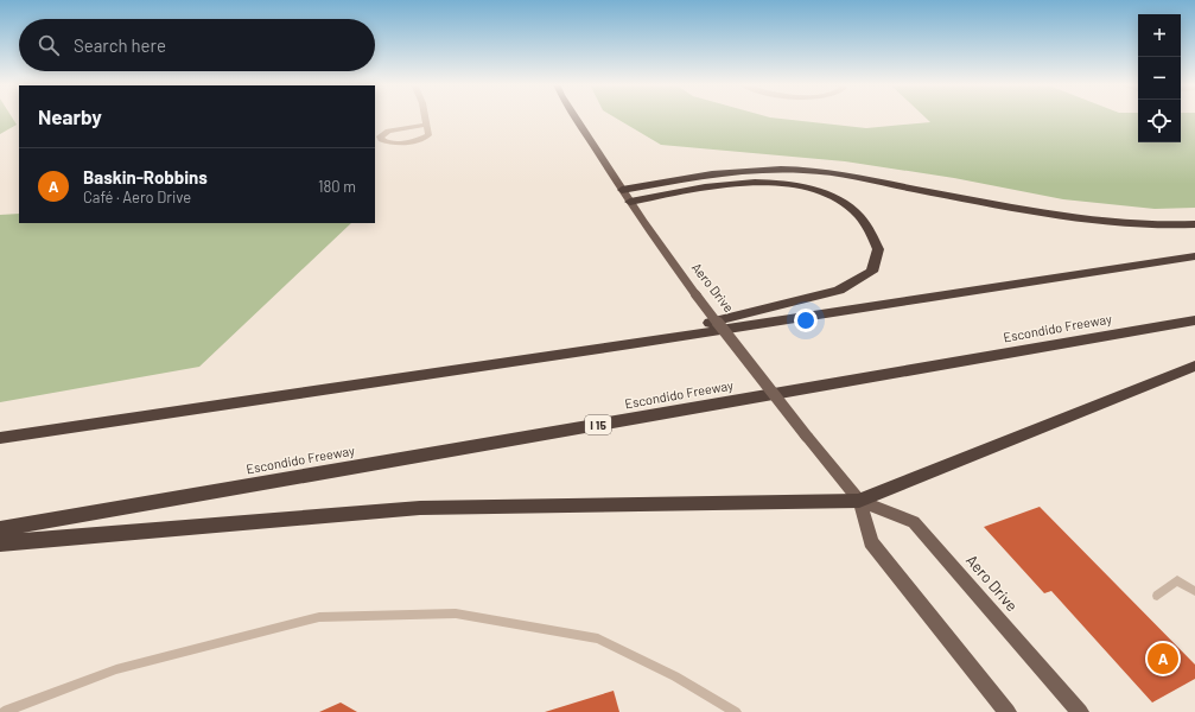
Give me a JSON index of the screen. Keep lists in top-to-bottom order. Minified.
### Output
{"streets":{"highway":["Escondido Freeway","I 15"],"main road":["Aero Drive"]},"page":{"map_buttons":["+","−"],"search":"Search here","heading":"Nearby","list":[{"mark":"A","name":"Baskin-Robbins","note":"Café · Aero Drive","value":"180 m"}],"pins":"A"}}
